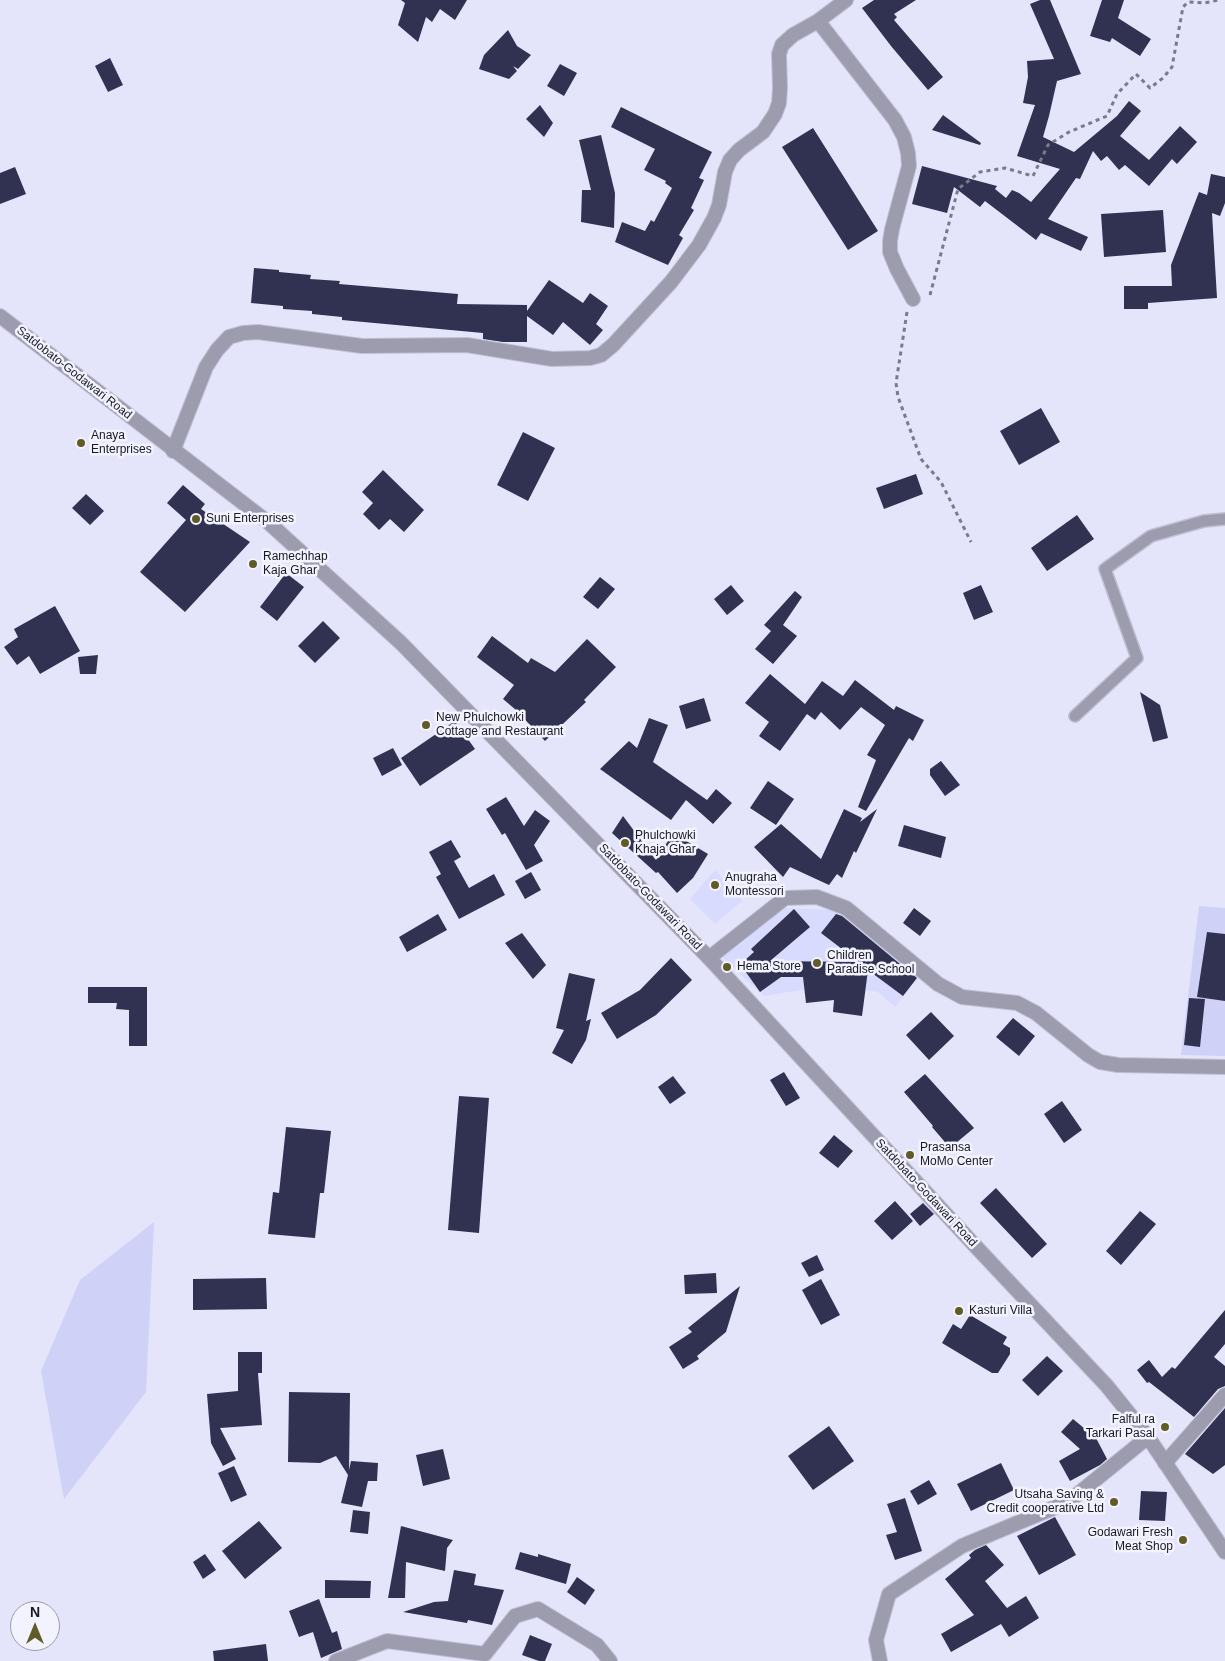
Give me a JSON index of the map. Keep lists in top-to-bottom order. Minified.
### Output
{"streets":{"street":["Satdobato-Godawari Road"]},"places":["Anaya Enterprises","Suni Enterprises","Ramechhap Kaja Ghar","New Phulchowki Cottage and Restaurant","Phulchowki Khaja Ghar","Anugraha Montessori","Children Paradise School","Hema Store","Prasansa MoMo Center","Kasturi Villa","Falful ra Tarkari Pasal","Utsaha Saving & Credit cooperative Ltd","Godawari Fresh Meat Shop"],"north":"top"}
